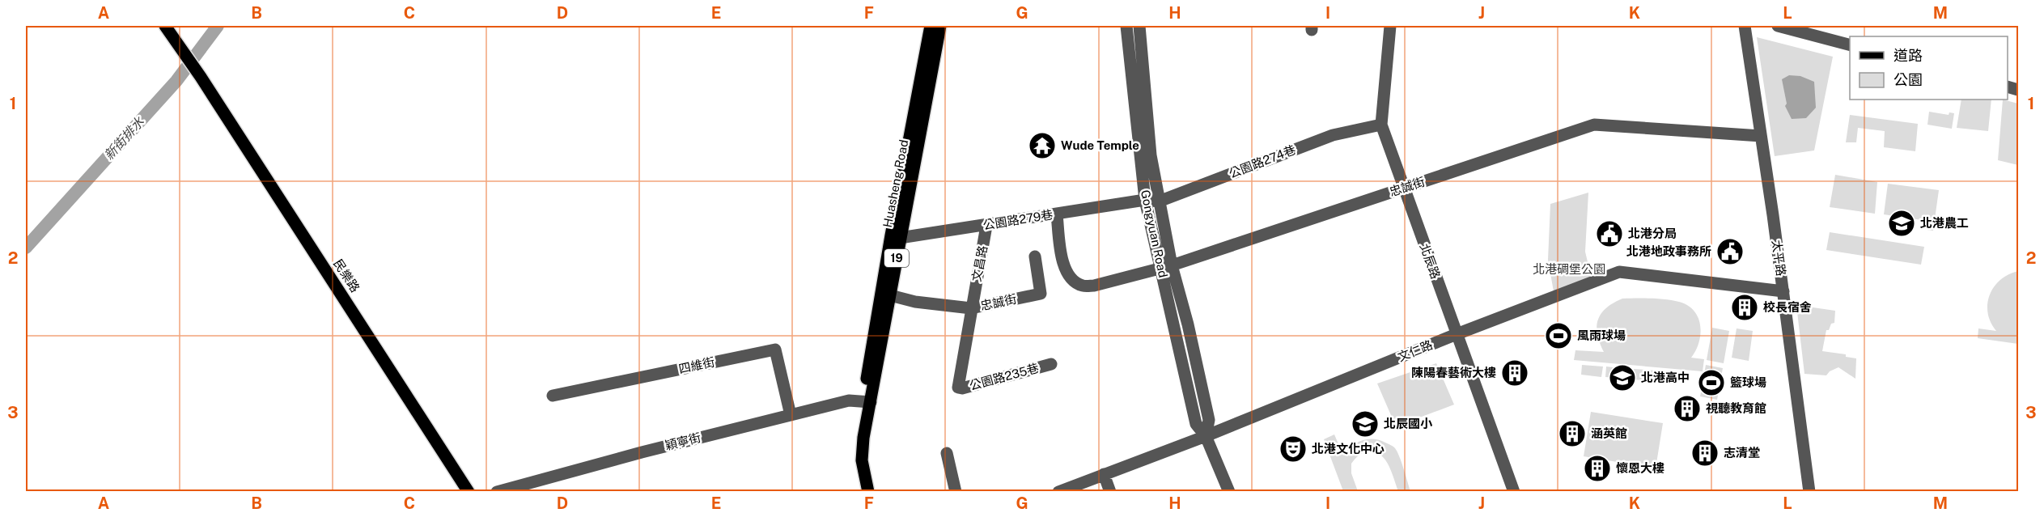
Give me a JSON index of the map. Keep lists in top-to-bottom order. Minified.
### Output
{"streets":{"main road":["Huasheng Road","19","民樂路"],"street":["公園路274巷","忠誠街","公園路279巷","Gongyuan Road","太平路","北辰路","文昌路","文仁路","四維街","公園路235巷","穎寧街"]},"crossings":[["公園路274巷","公園路279巷"],["公園路274巷","Gongyuan Road"],["公園路274巷","北辰路"],["Huasheng Road","忠誠街"],["Huasheng Road","公園路279巷"],["Huasheng Road","穎寧街"],["忠誠街","公園路279巷"],["忠誠街","Gongyuan Road"],["忠誠街","太平路"],["忠誠街","北辰路"],["忠誠街","文昌路"],["公園路279巷","Gongyuan Road"],["公園路279巷","文昌路"],["Gongyuan Road","文仁路"],["太平路","文仁路"],["北辰路","文仁路"],["文昌路","公園路235巷"],["四維街","穎寧街"]],"water":["新街排水"],"parks":["北港碉堡公園"],"places":{"temple":["Wude Temple"],"school or university":["北港農工","北港高中","北辰國小"],"public building":["北港分局","北港地政事務所"],"building":["校長宿舍","陳陽春藝術大樓","視聽教育館","涵英館","志清堂","懷恩大樓"],"sports":["風雨球場","籃球場"],"theatre":["北港文化中心"]},"legend":["道路","公園"],"grid":{"columns":["A","B","C","D","E","F","G","H","I","J","K","L","M"],"rows":["1","2","3"]}}
